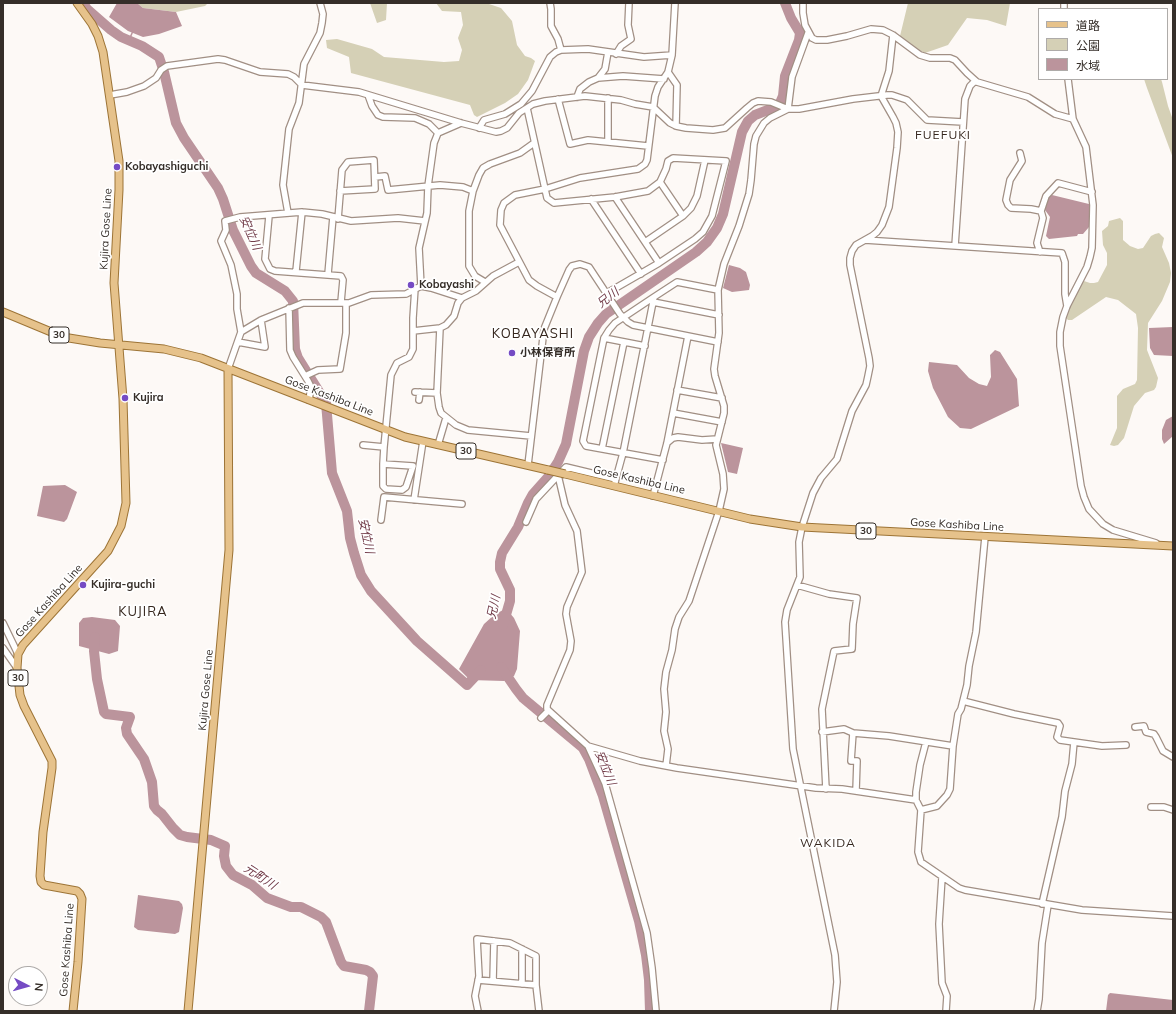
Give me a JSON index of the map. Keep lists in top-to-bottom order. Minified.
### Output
{"streets":{"main road":["Kujira Gose Line","30","Gose Kashiba Line"]},"crossings":[["Kujira Gose Line","Gose Kashiba Line"]],"districts":["FUEFUKI","KOBAYASHI","KUJIRA","WAKIDA"],"water":["安位川","兄川","元町川"],"places":["Kobayashiguchi","Kobayashi","小林保育所","Kujira","Kujira-guchi"],"legend":["道路","公園","水域"],"north":"right"}
